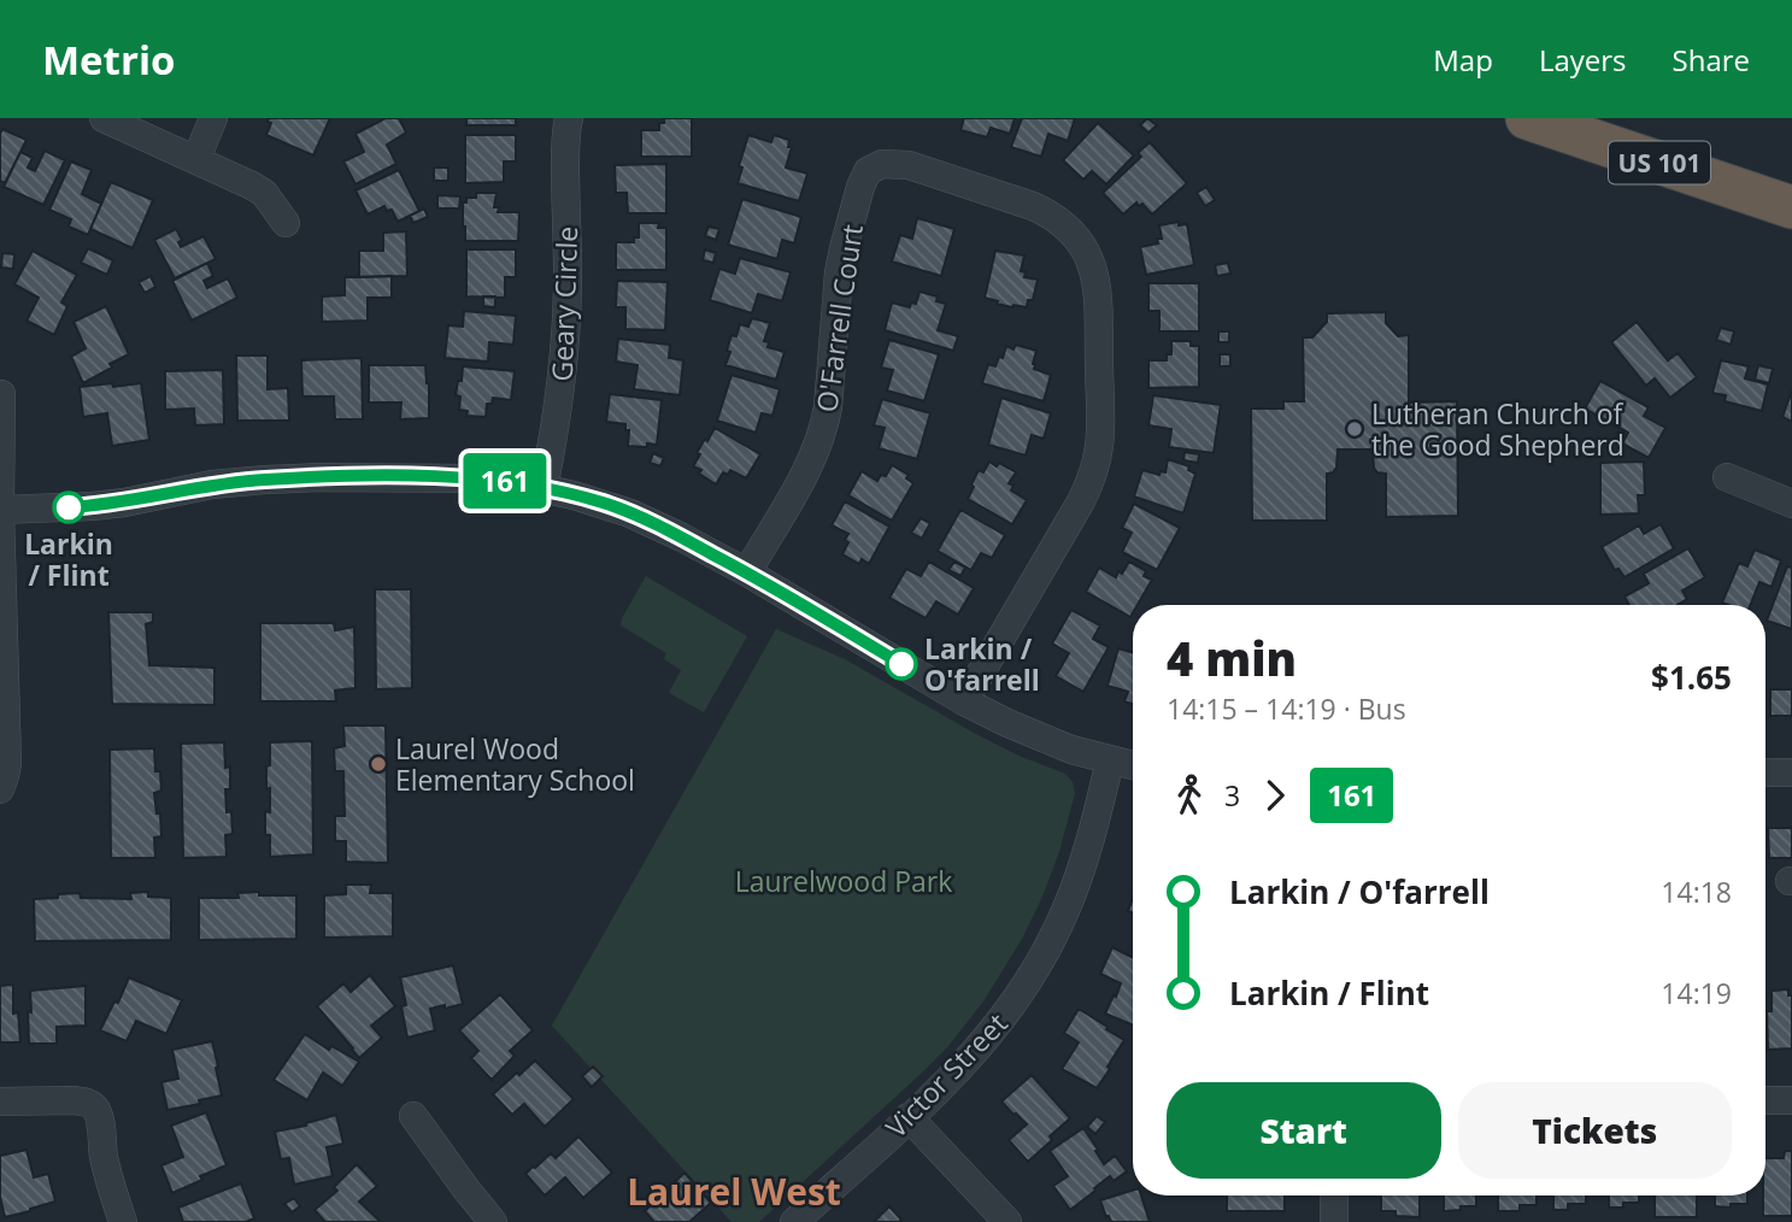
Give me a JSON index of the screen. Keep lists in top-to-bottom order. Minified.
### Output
{"streets":{"highway":["US 101"],"street":["Geary Circle","O'Farrell Court","Victor Street"]},"districts":["Laurel West"],"parks":["Laurelwood Park"],"places":["Lutheran Church of the Good Shepherd","Larkin / Flint","Larkin / O'farrell","Laurel Wood Elementary School"],"lines":["bus line 161"],"page":{"header":"Metrio","nav":["Map","Layers","Share"],"on_map":"161","heading":["4 min","14:15 – 14:19 · Bus","$1.65"],"legs":["3","161"],"list":[{"name":"Larkin / O'farrell","value":"14:18"},{"name":"Larkin / Flint","value":"14:19"}],"buttons":["Start","Tickets"]}}
